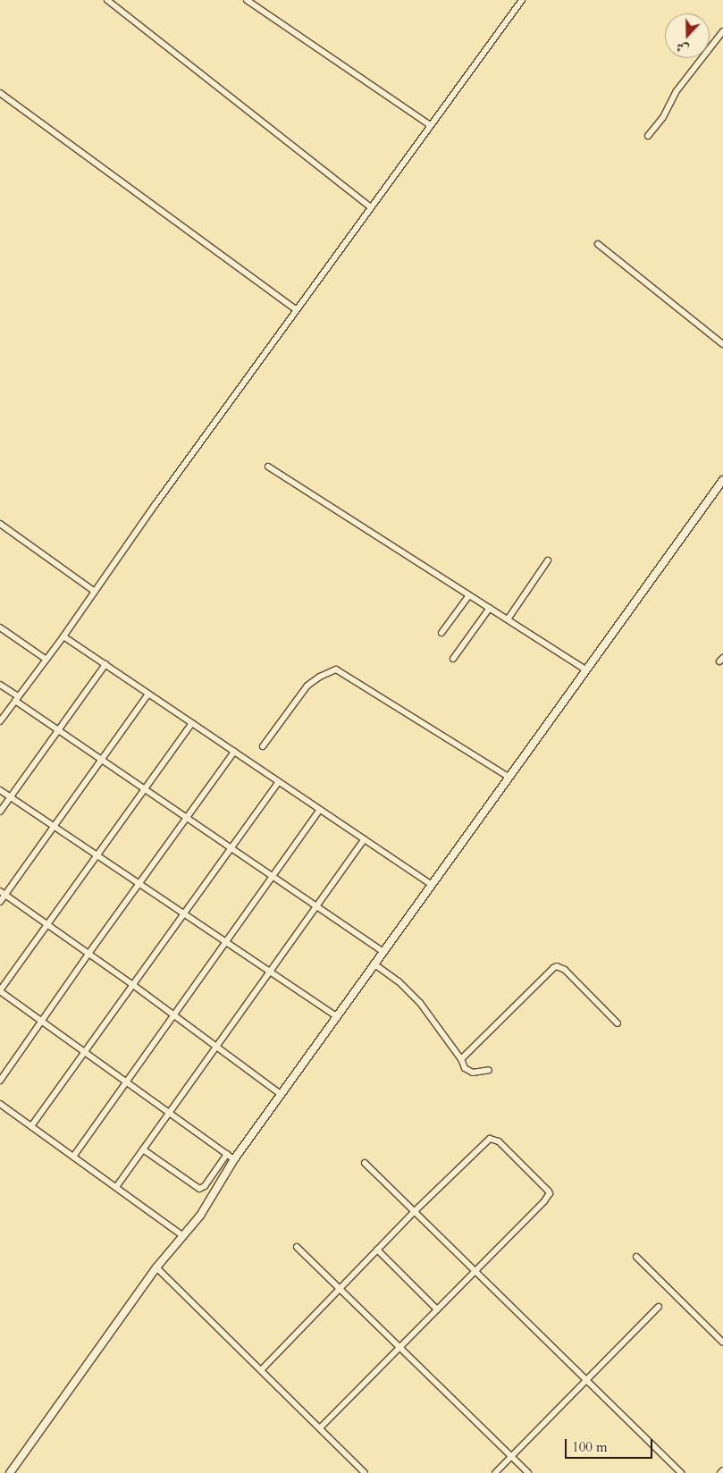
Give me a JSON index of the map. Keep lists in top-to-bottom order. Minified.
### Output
{"scale_bar":"100 m","north":"bottom"}
